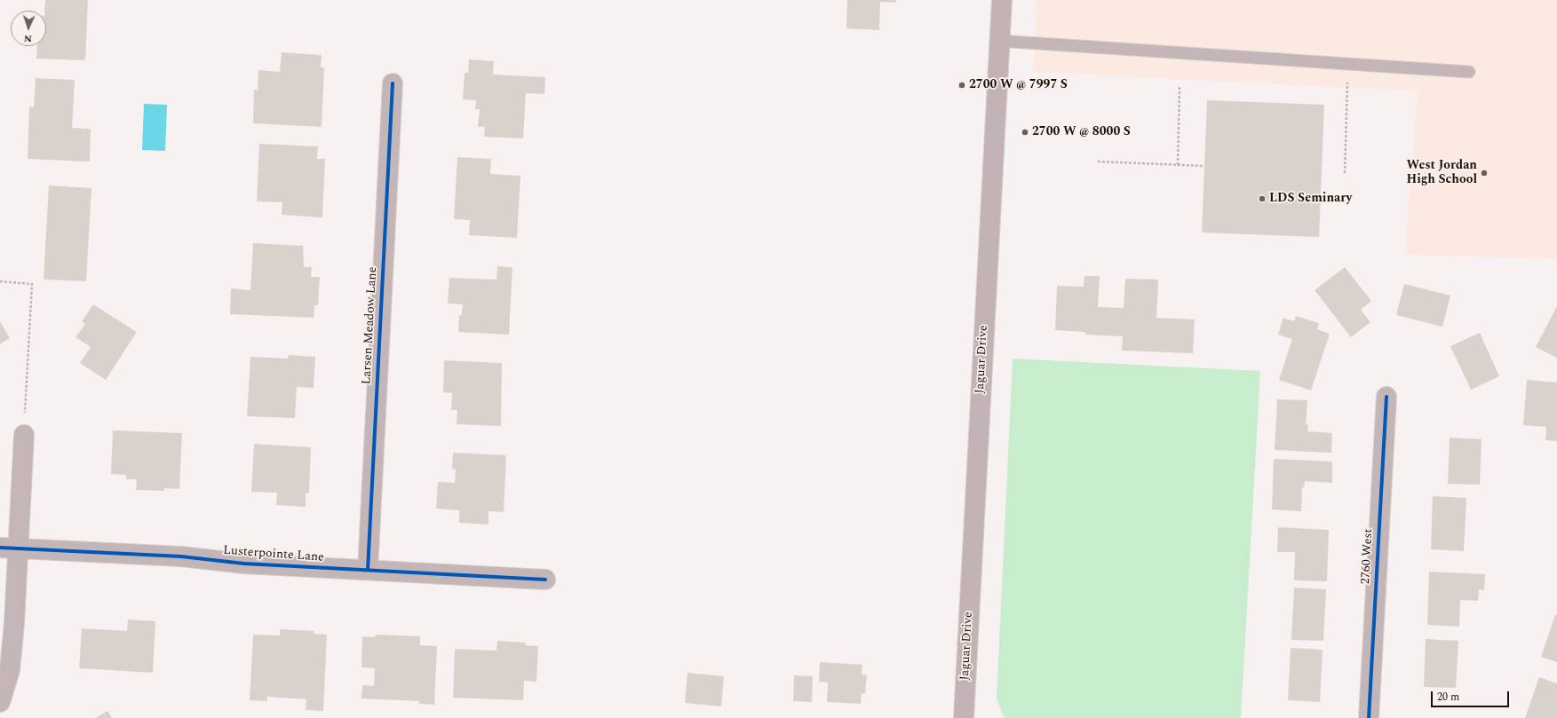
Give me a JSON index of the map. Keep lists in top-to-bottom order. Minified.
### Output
{"streets":{"main road":["Jaguar Drive"],"street":["Larsen Meadow Lane","Lusterpointe Lane","2760 West"]},"crossings":[["Larsen Meadow Lane","Lusterpointe Lane"]],"places":["2700 W @ 7997 S","2700 W @ 8000 S","West Jordan High School","LDS Seminary"],"scale_bar":"20 m","north":"bottom"}
